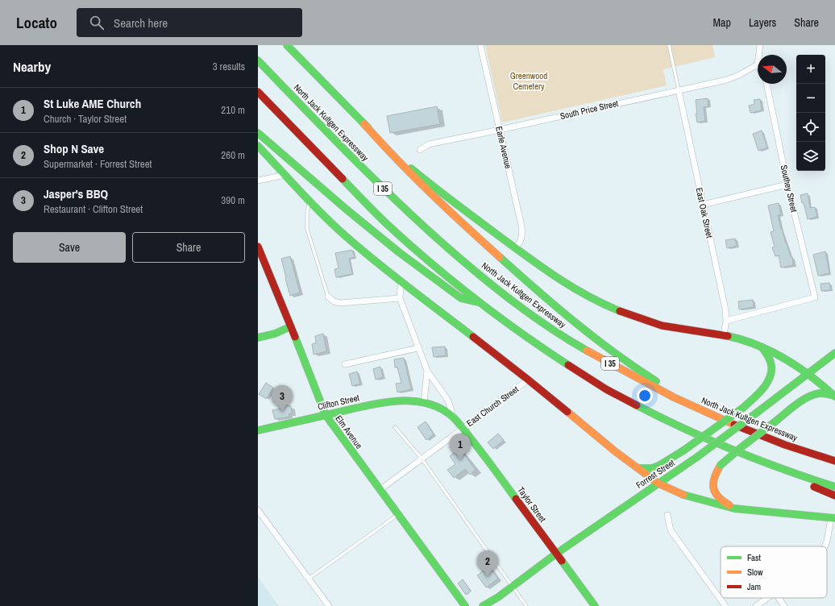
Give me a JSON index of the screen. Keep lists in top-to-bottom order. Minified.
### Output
{"streets":{"main road":["North Jack Kultgen Expressway","I 35","Clifton Street","Elm Avenue","Forrest Street","Taylor Street"],"street":["South Price Street","Earle Avenue","Southey Street","East Oak Street","East Church Street"]},"crossings":[["South Price Street","Earle Avenue"],["South Price Street","East Oak Street"],["Southey Street","East Oak Street"],["Clifton Street","Elm Avenue"],["Clifton Street","Taylor Street"],["East Church Street","Elm Avenue"],["East Church Street","Taylor Street"],["Forrest Street","Taylor Street"]],"parks":["Greenwood Cemetery"],"legend":["Fast","Slow","Jam"],"north":"left","page":{"header":"Locato","search":"Search here","nav":["Map","Layers","Share"],"heading":["Nearby","3 results"],"map_buttons":["+","−"],"list":[{"mark":"1","name":"St Luke AME Church","note":"Church · Taylor Street","value":"210 m"},{"mark":"2","name":"Shop N Save","note":"Supermarket · Forrest Street","value":"260 m"},{"mark":"3","name":"Jasper's BBQ","note":"Restaurant · Clifton Street","value":"390 m"}],"buttons":["Save","Share"],"pins":["3","1","2"]}}
